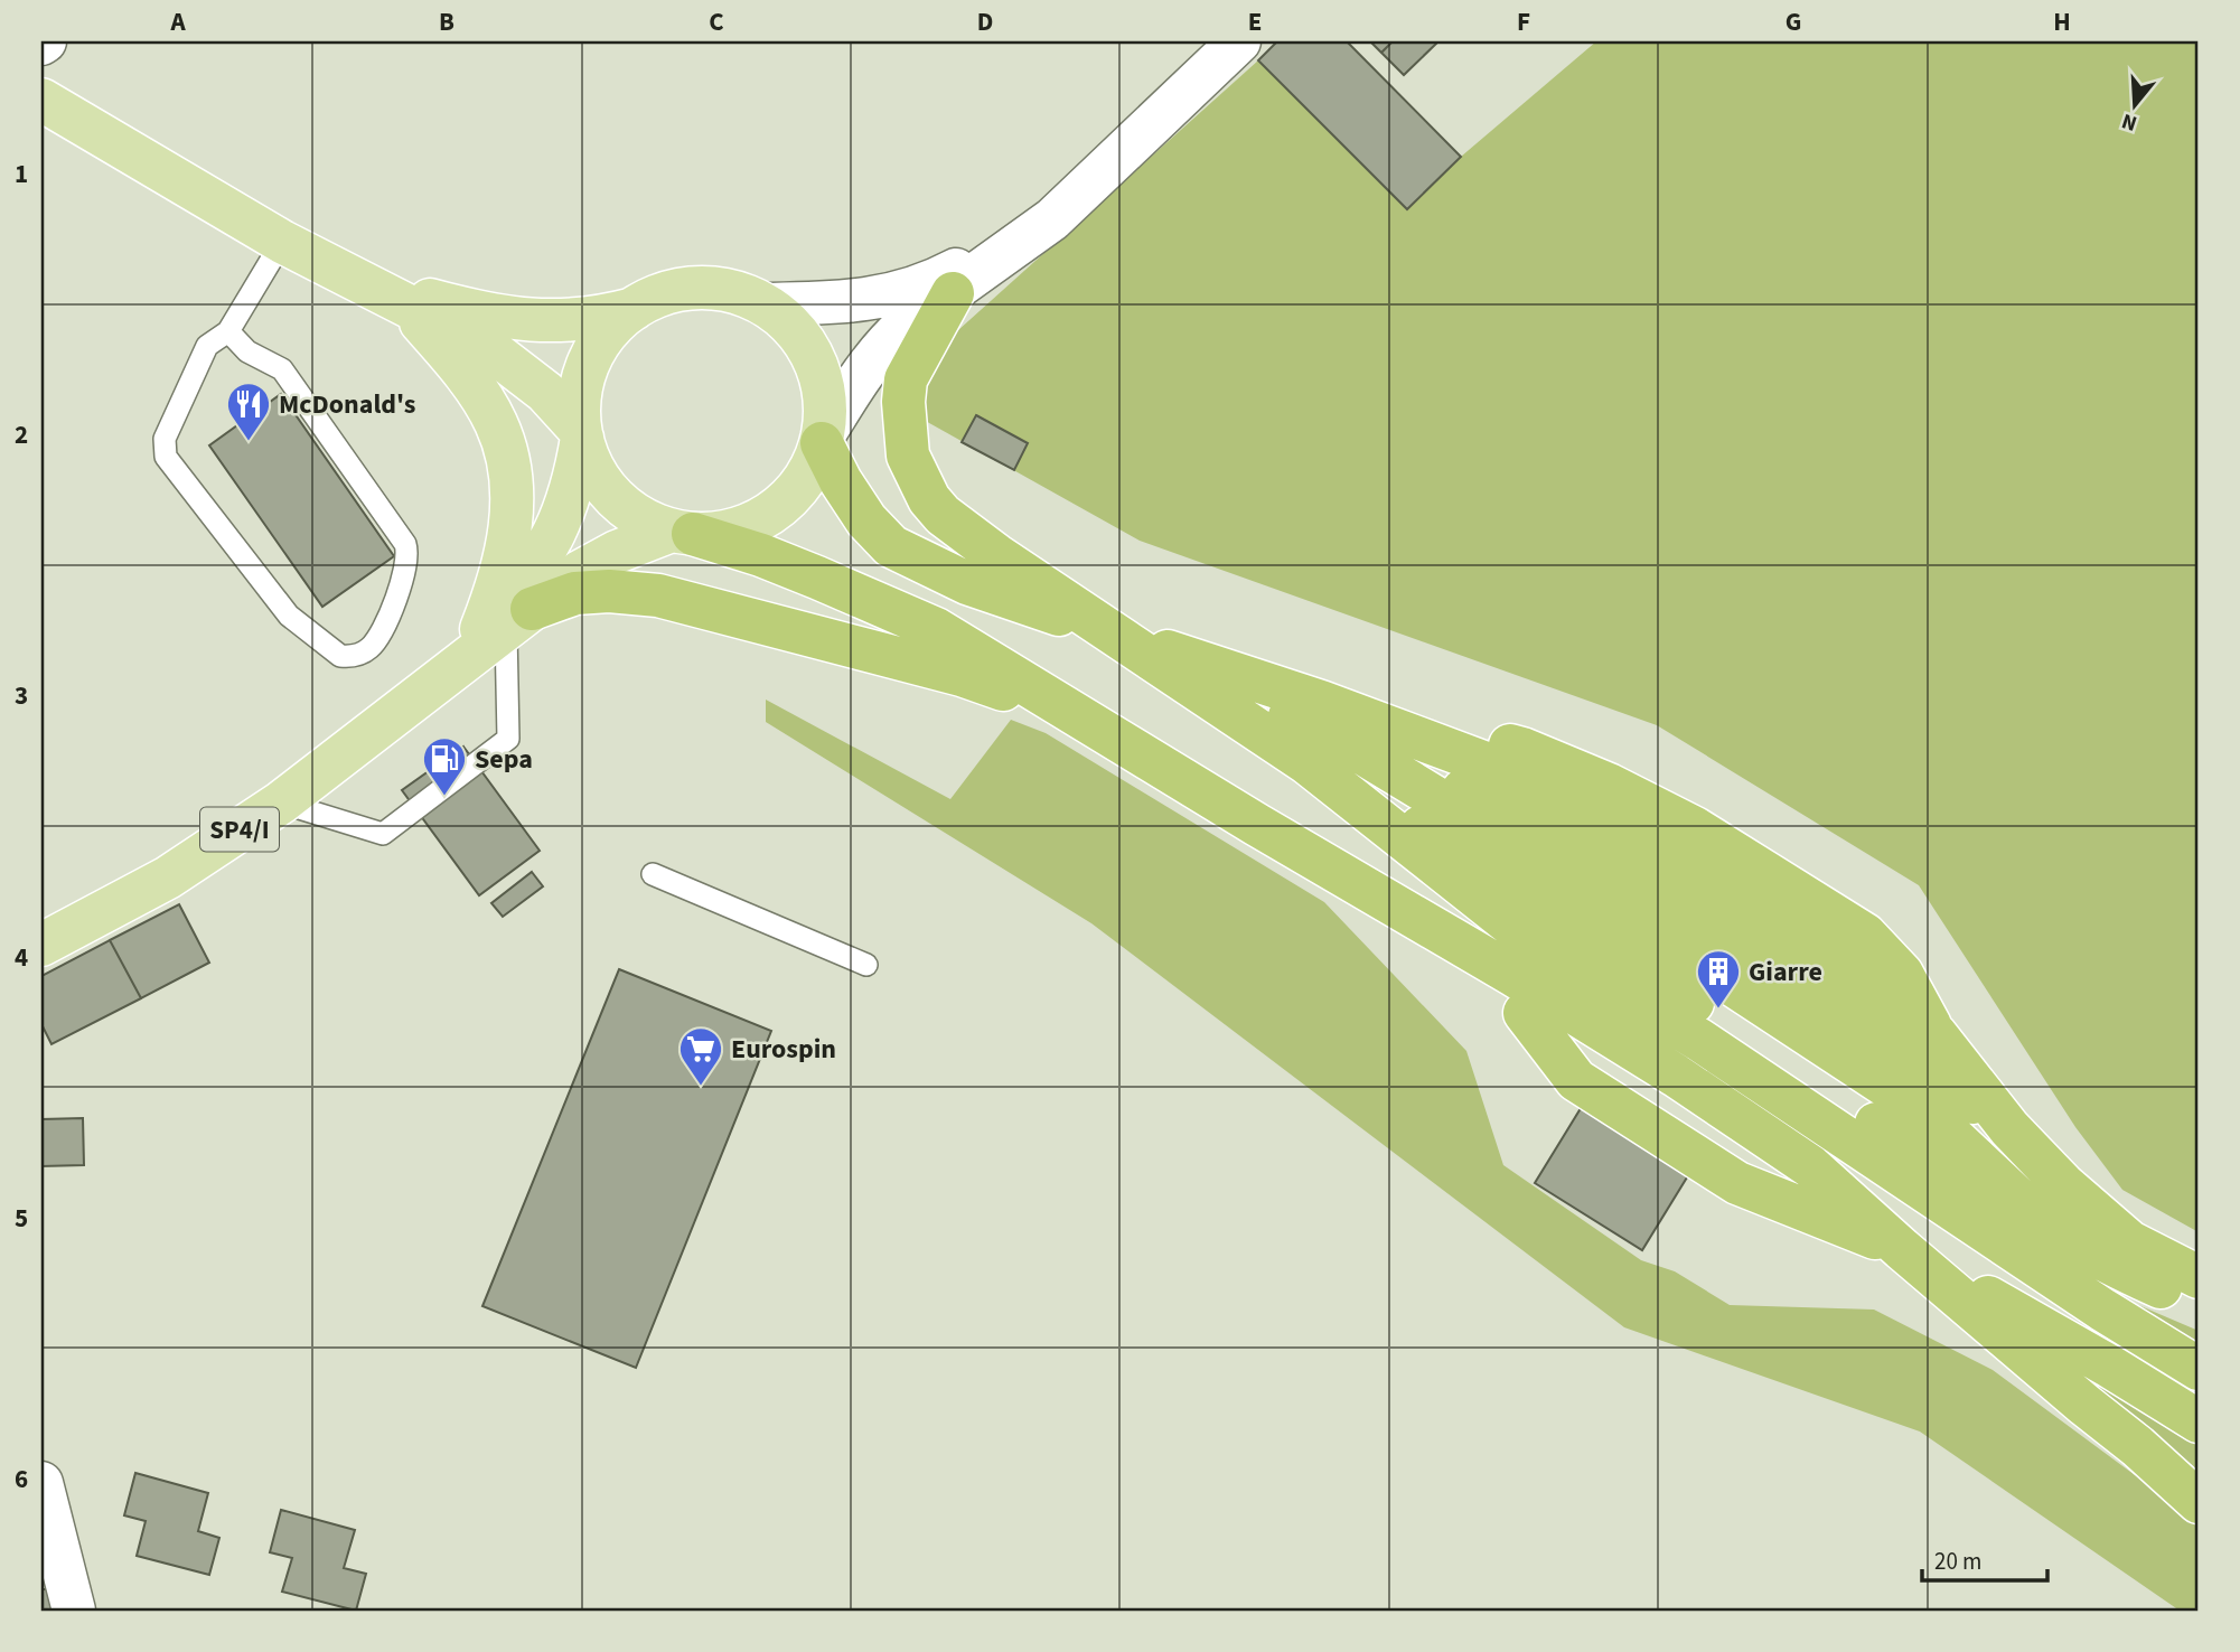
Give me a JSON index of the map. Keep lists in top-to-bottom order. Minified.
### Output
{"streets":{"main road":["SP4/I"]},"places":{"restaurant":["McDonald's"],"fuel station":["Sepa"],"building":["Giarre"],"supermarket":["Eurospin"]},"scale_bar":"20 m","north":"bottom","grid":{"columns":["A","B","C","D","E","F","G","H"],"rows":["1","2","3","4","5","6"]}}
